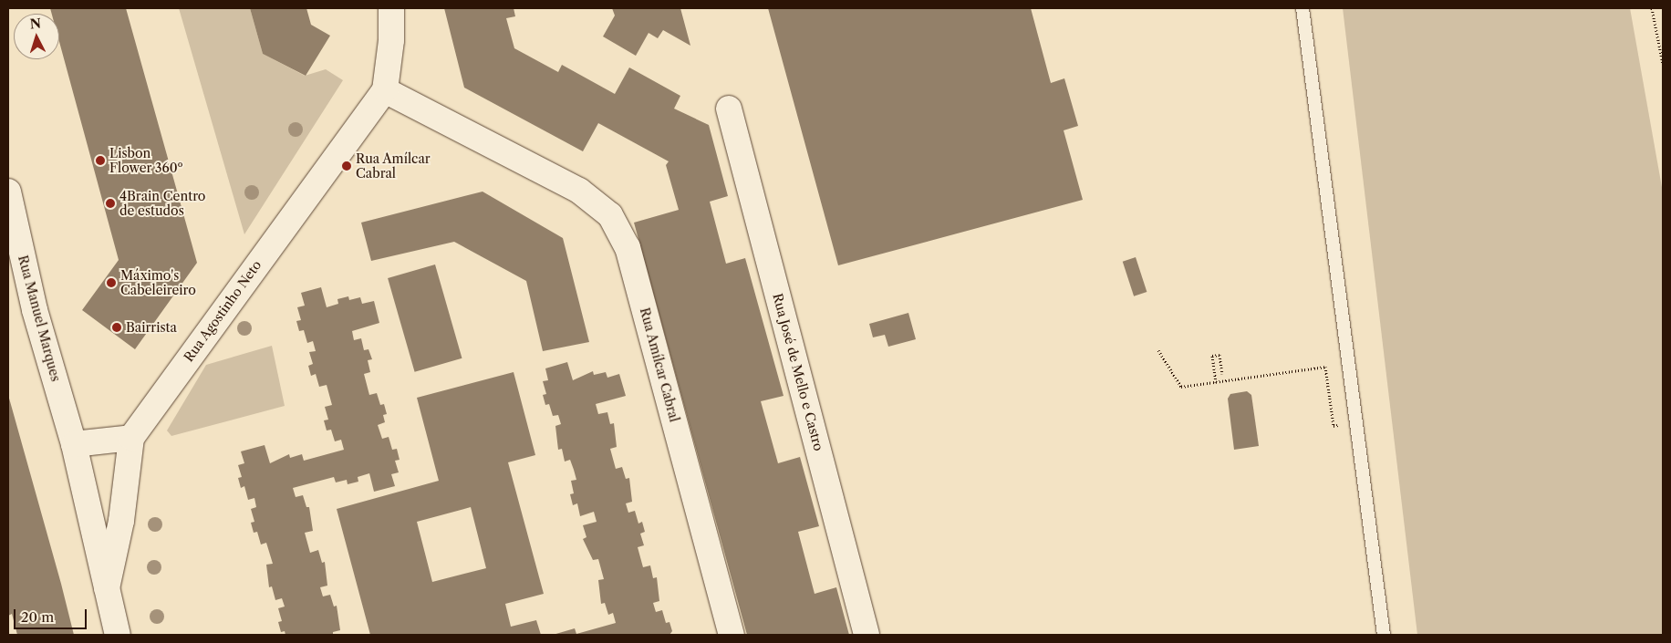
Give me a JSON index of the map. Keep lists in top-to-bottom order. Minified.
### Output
{"streets":{"street":["Rua Agostinho Neto","Rua Manuel Marques","Rua Amílcar Cabral","Rua José de Mello e Castro"]},"crossings":[["Rua Agostinho Neto","Rua Manuel Marques"],["Rua Agostinho Neto","Rua Amílcar Cabral"]],"places":["Lisbon Flower 360º","Rua Amílcar Cabral","4Brain Centro de estudos","Máximo's Cabeleireiro","Bairrista"],"scale_bar":"20 m","north":"top"}
